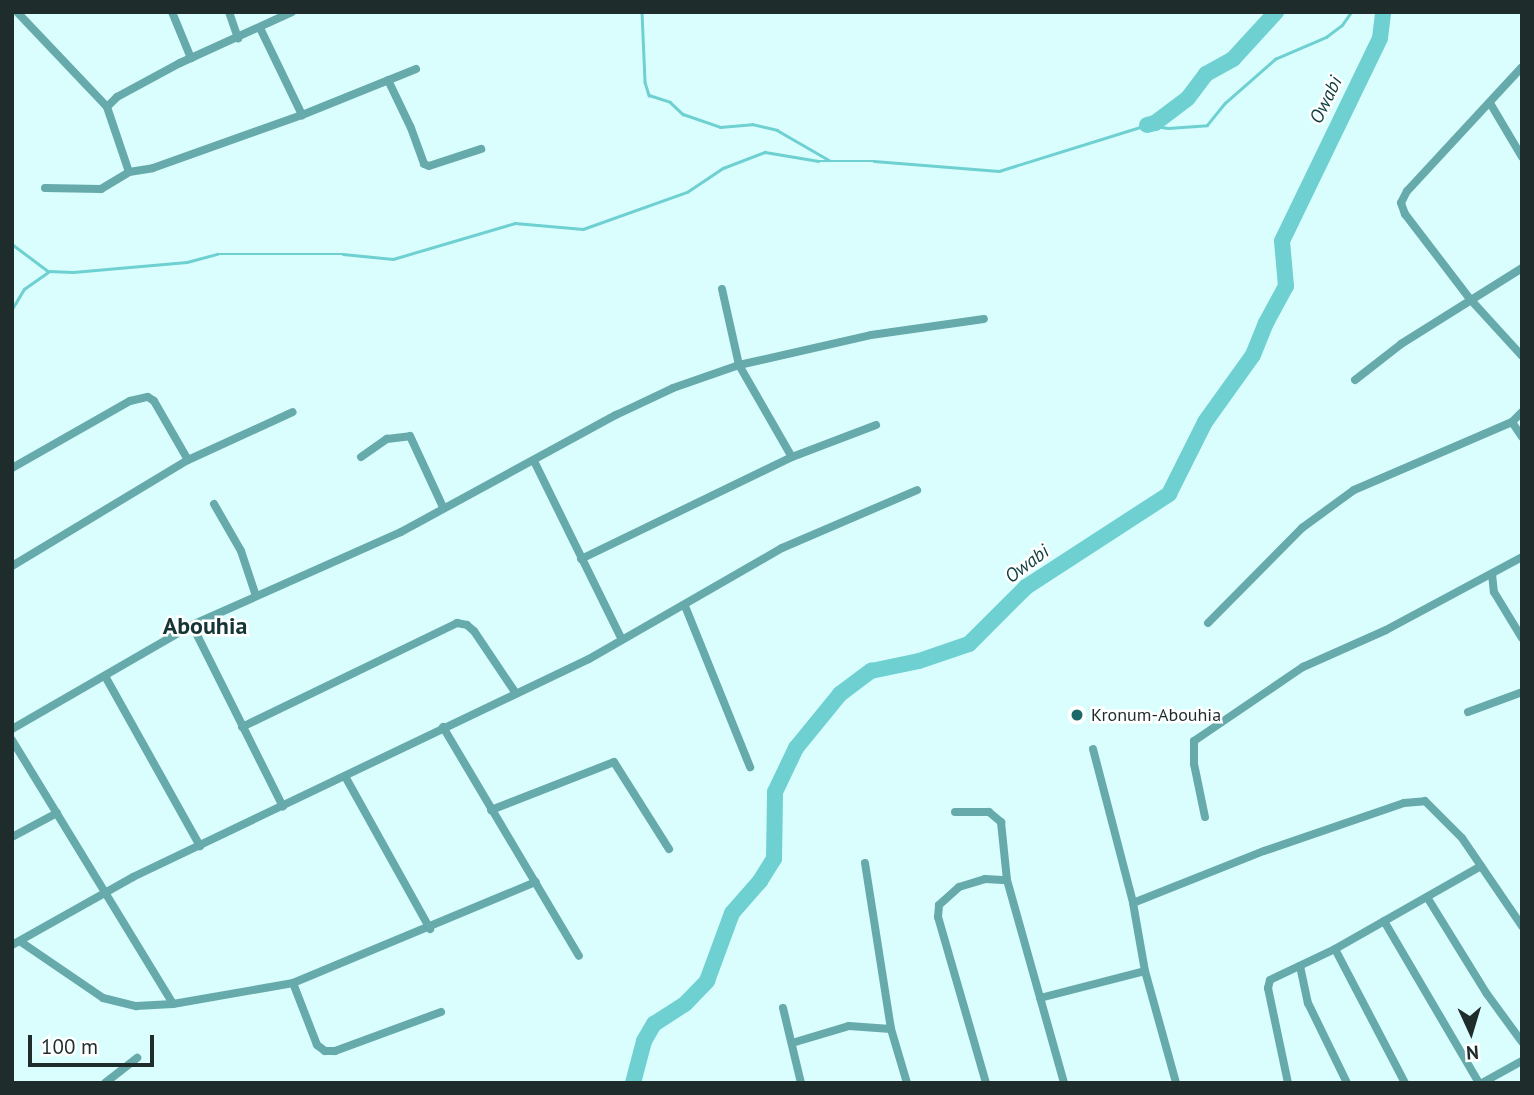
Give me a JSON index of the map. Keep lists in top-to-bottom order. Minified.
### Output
{"districts":["Abouhia"],"water":["Owabi"],"places":["Kronum-Abouhia"],"scale_bar":"100 m","north":"bottom"}
